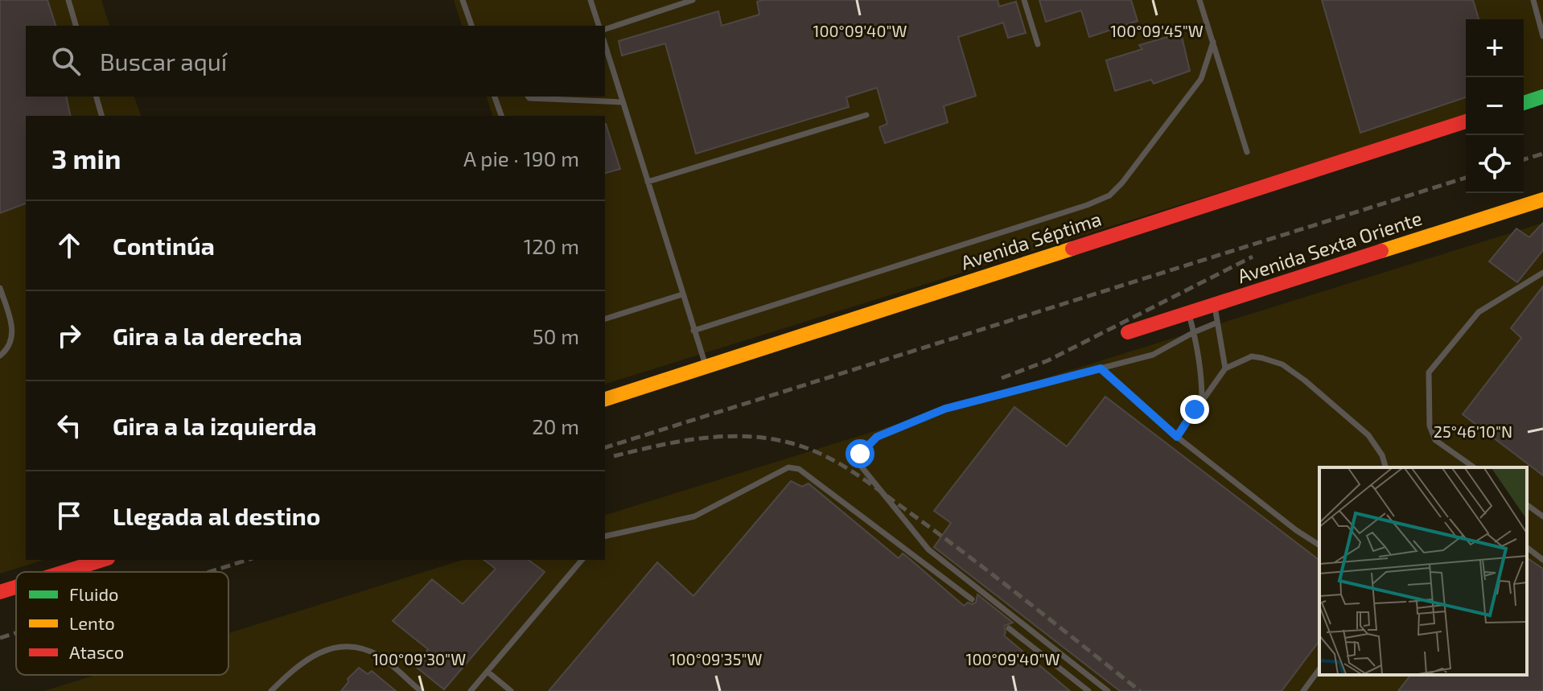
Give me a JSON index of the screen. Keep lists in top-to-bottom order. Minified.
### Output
{"streets":{"street":["Avenida Séptima","Avenida Sexta Oriente"]},"legend":["Fluido","Lento","Atasco"],"page":{"map_buttons":["+","−"],"search":"Buscar aquí","heading":["3 min","A pie · 190 m"],"list":[["Continúa","120 m"],["Gira a la derecha","50 m"],["Gira a la izquierda","20 m"],"Llegada al destino"]},"coordinates":["100°09'40\"W","100°09'45\"W","25°46'10\"N","100°09'30\"W","100°09'35\"W"]}
